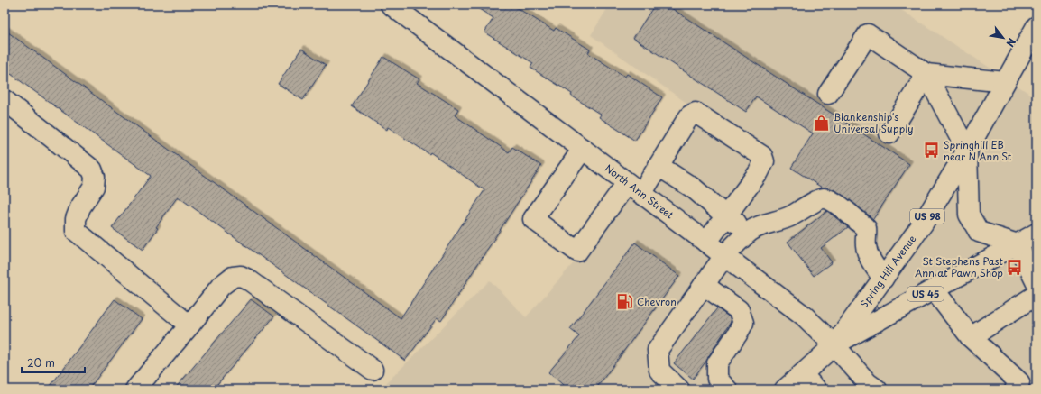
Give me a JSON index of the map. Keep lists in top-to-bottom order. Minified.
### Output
{"streets":{"main road":["North Ann Street","US 98","Spring Hill Avenue","US 45"]},"crossings":[["North Ann Street","Spring Hill Avenue"],["North Ann Street","US 45"],["Spring Hill Avenue","US 45"]],"places":{"shop":["Blankenship's Universal Supply"],"bus stop":["Springhill EB near N Ann St","St Stephens Past Ann at Pawn Shop"],"fuel station":["Chevron"]},"scale_bar":"20 m","north":"bottom right"}
